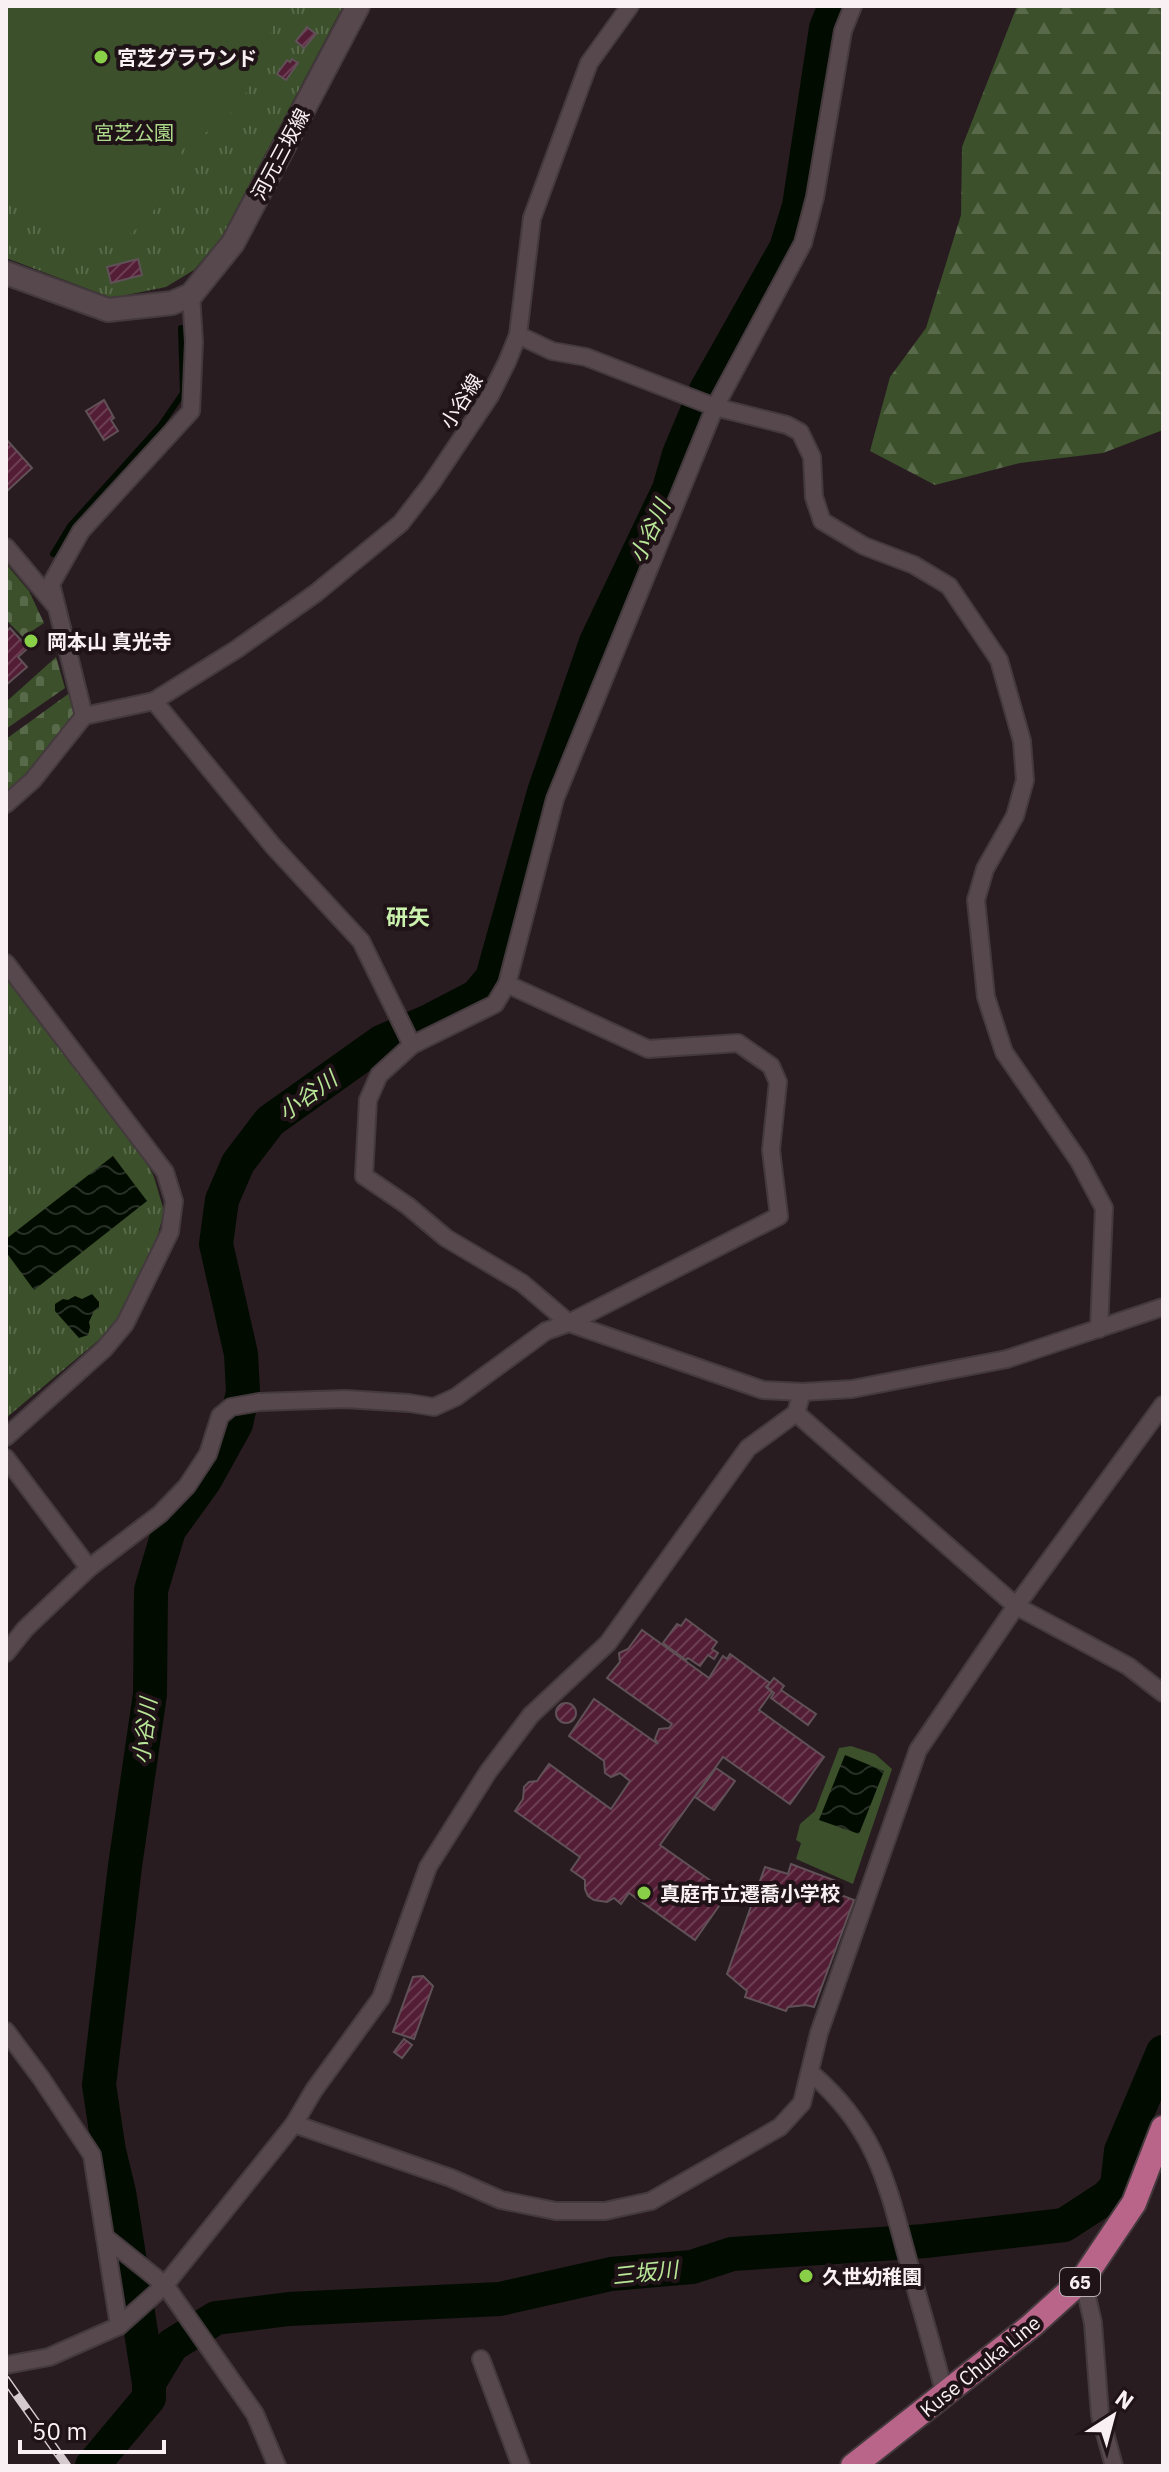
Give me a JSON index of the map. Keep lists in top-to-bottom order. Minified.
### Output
{"streets":{"main road":["65","Kuse Chuka Line"],"street":["河元三坂線","小谷線"]},"districts":["研矢"],"water":["小谷川","三坂川"],"parks":["宮芝公園"],"places":["宮芝グラウンド","岡本山 真光寺","真庭市立遷喬小学校","久世幼稚園"],"scale_bar":"50 m","north":"top right"}
